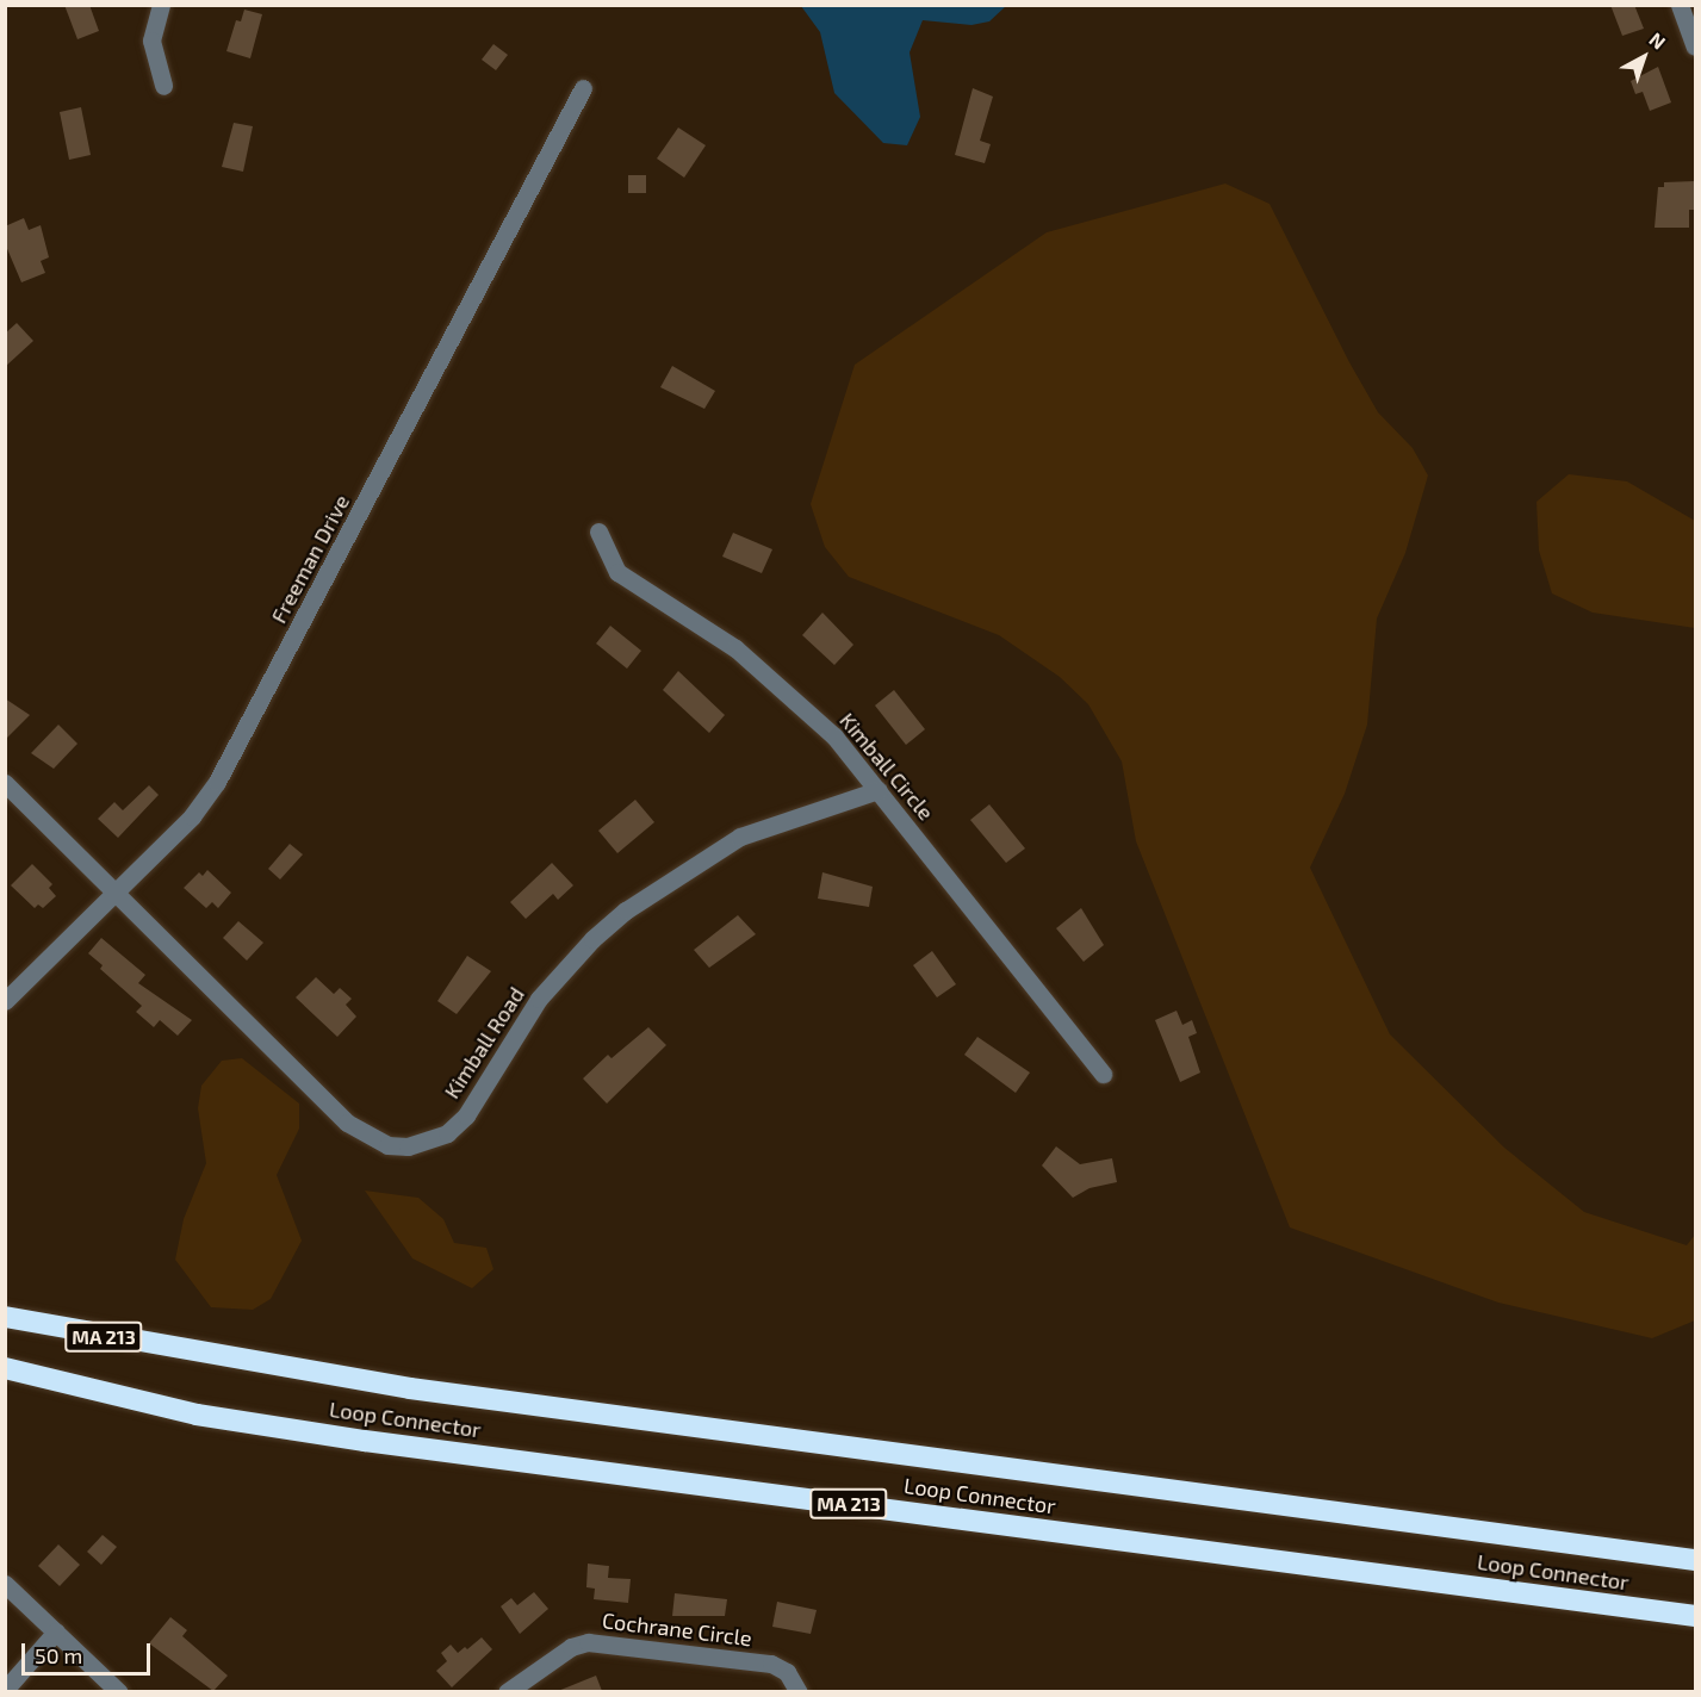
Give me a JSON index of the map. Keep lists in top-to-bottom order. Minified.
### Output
{"streets":{"highway":["MA 213","Loop Connector"],"street":["Freeman Drive","Kimball Circle","Kimball Road","Cochrane Circle"]},"crossings":[["Freeman Drive","Kimball Road"],["Kimball Circle","Kimball Road"]],"scale_bar":"50 m","north":"top right"}
